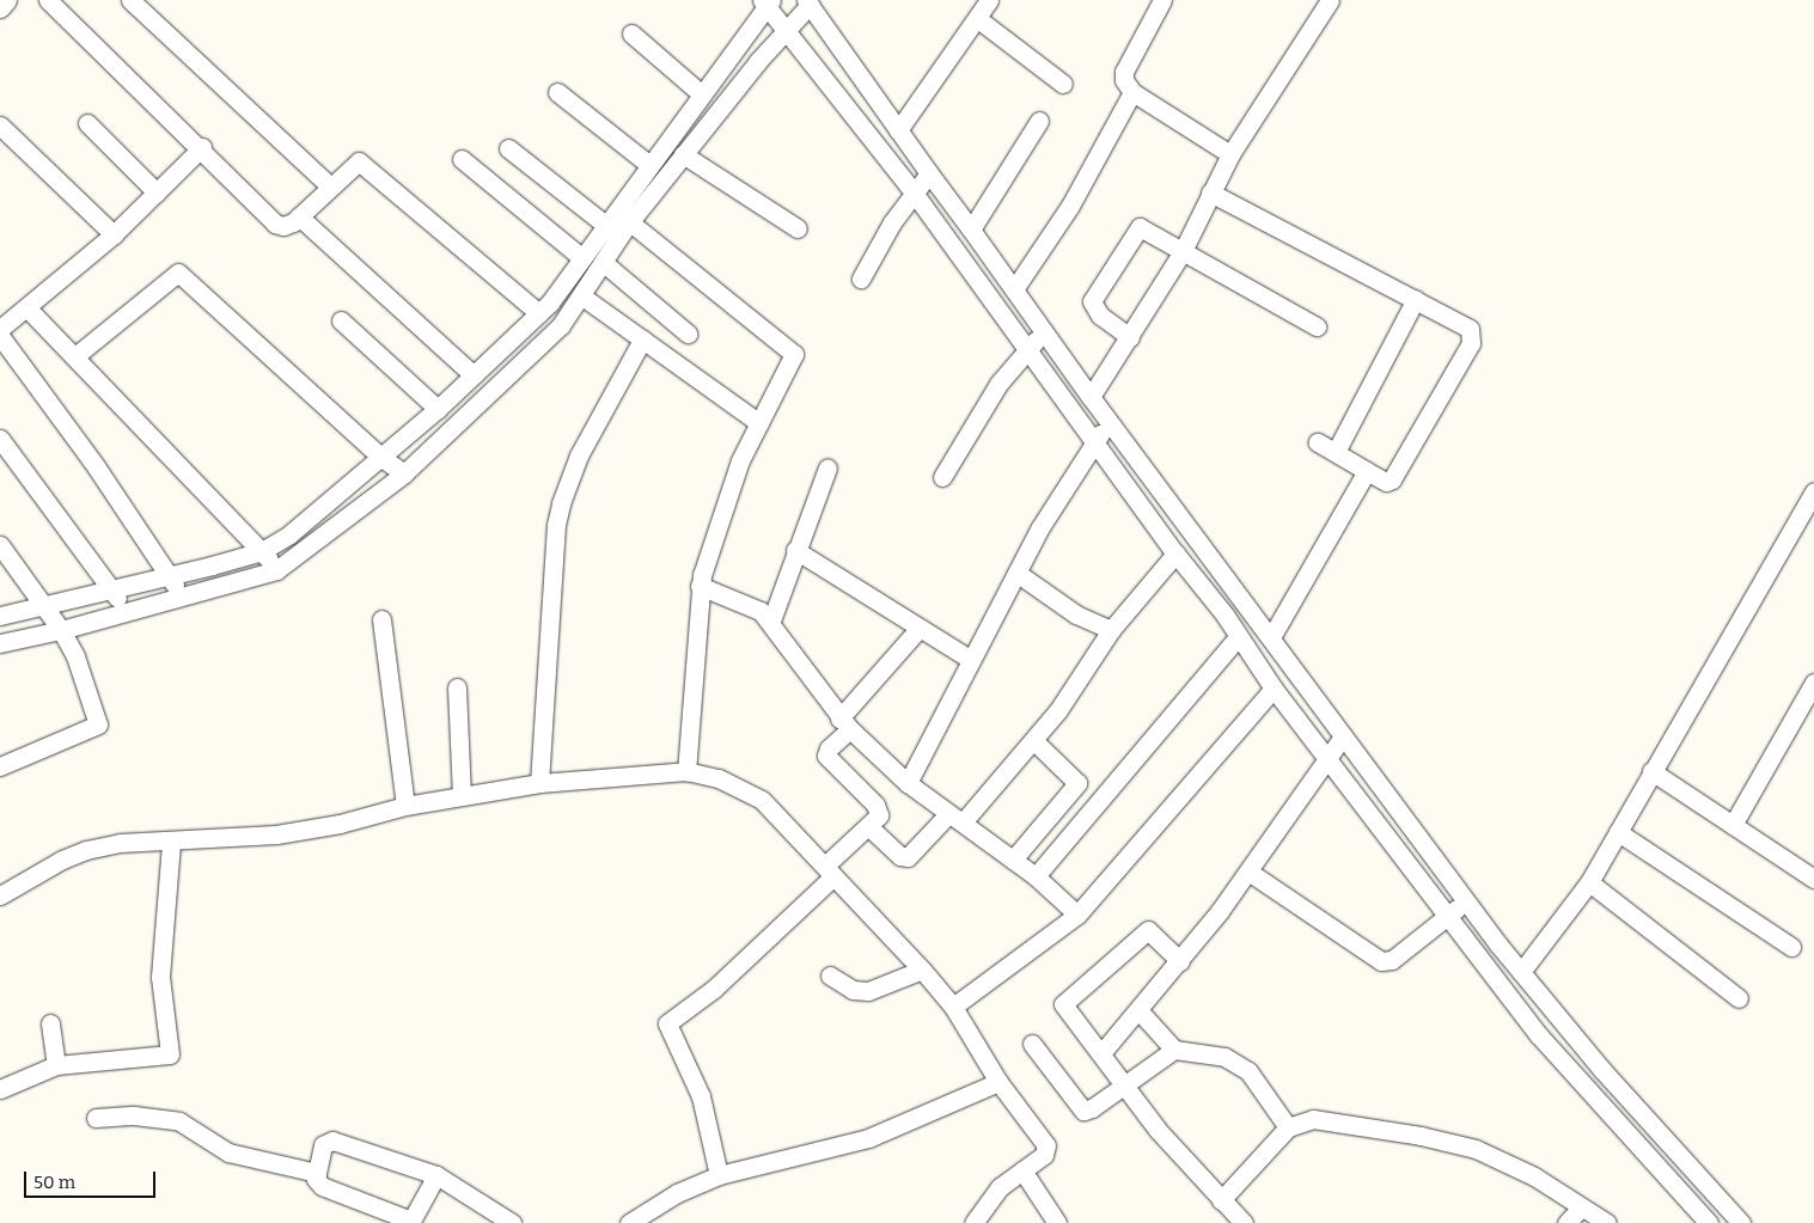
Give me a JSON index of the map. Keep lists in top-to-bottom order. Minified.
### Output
{"scale_bar":"50 m"}
